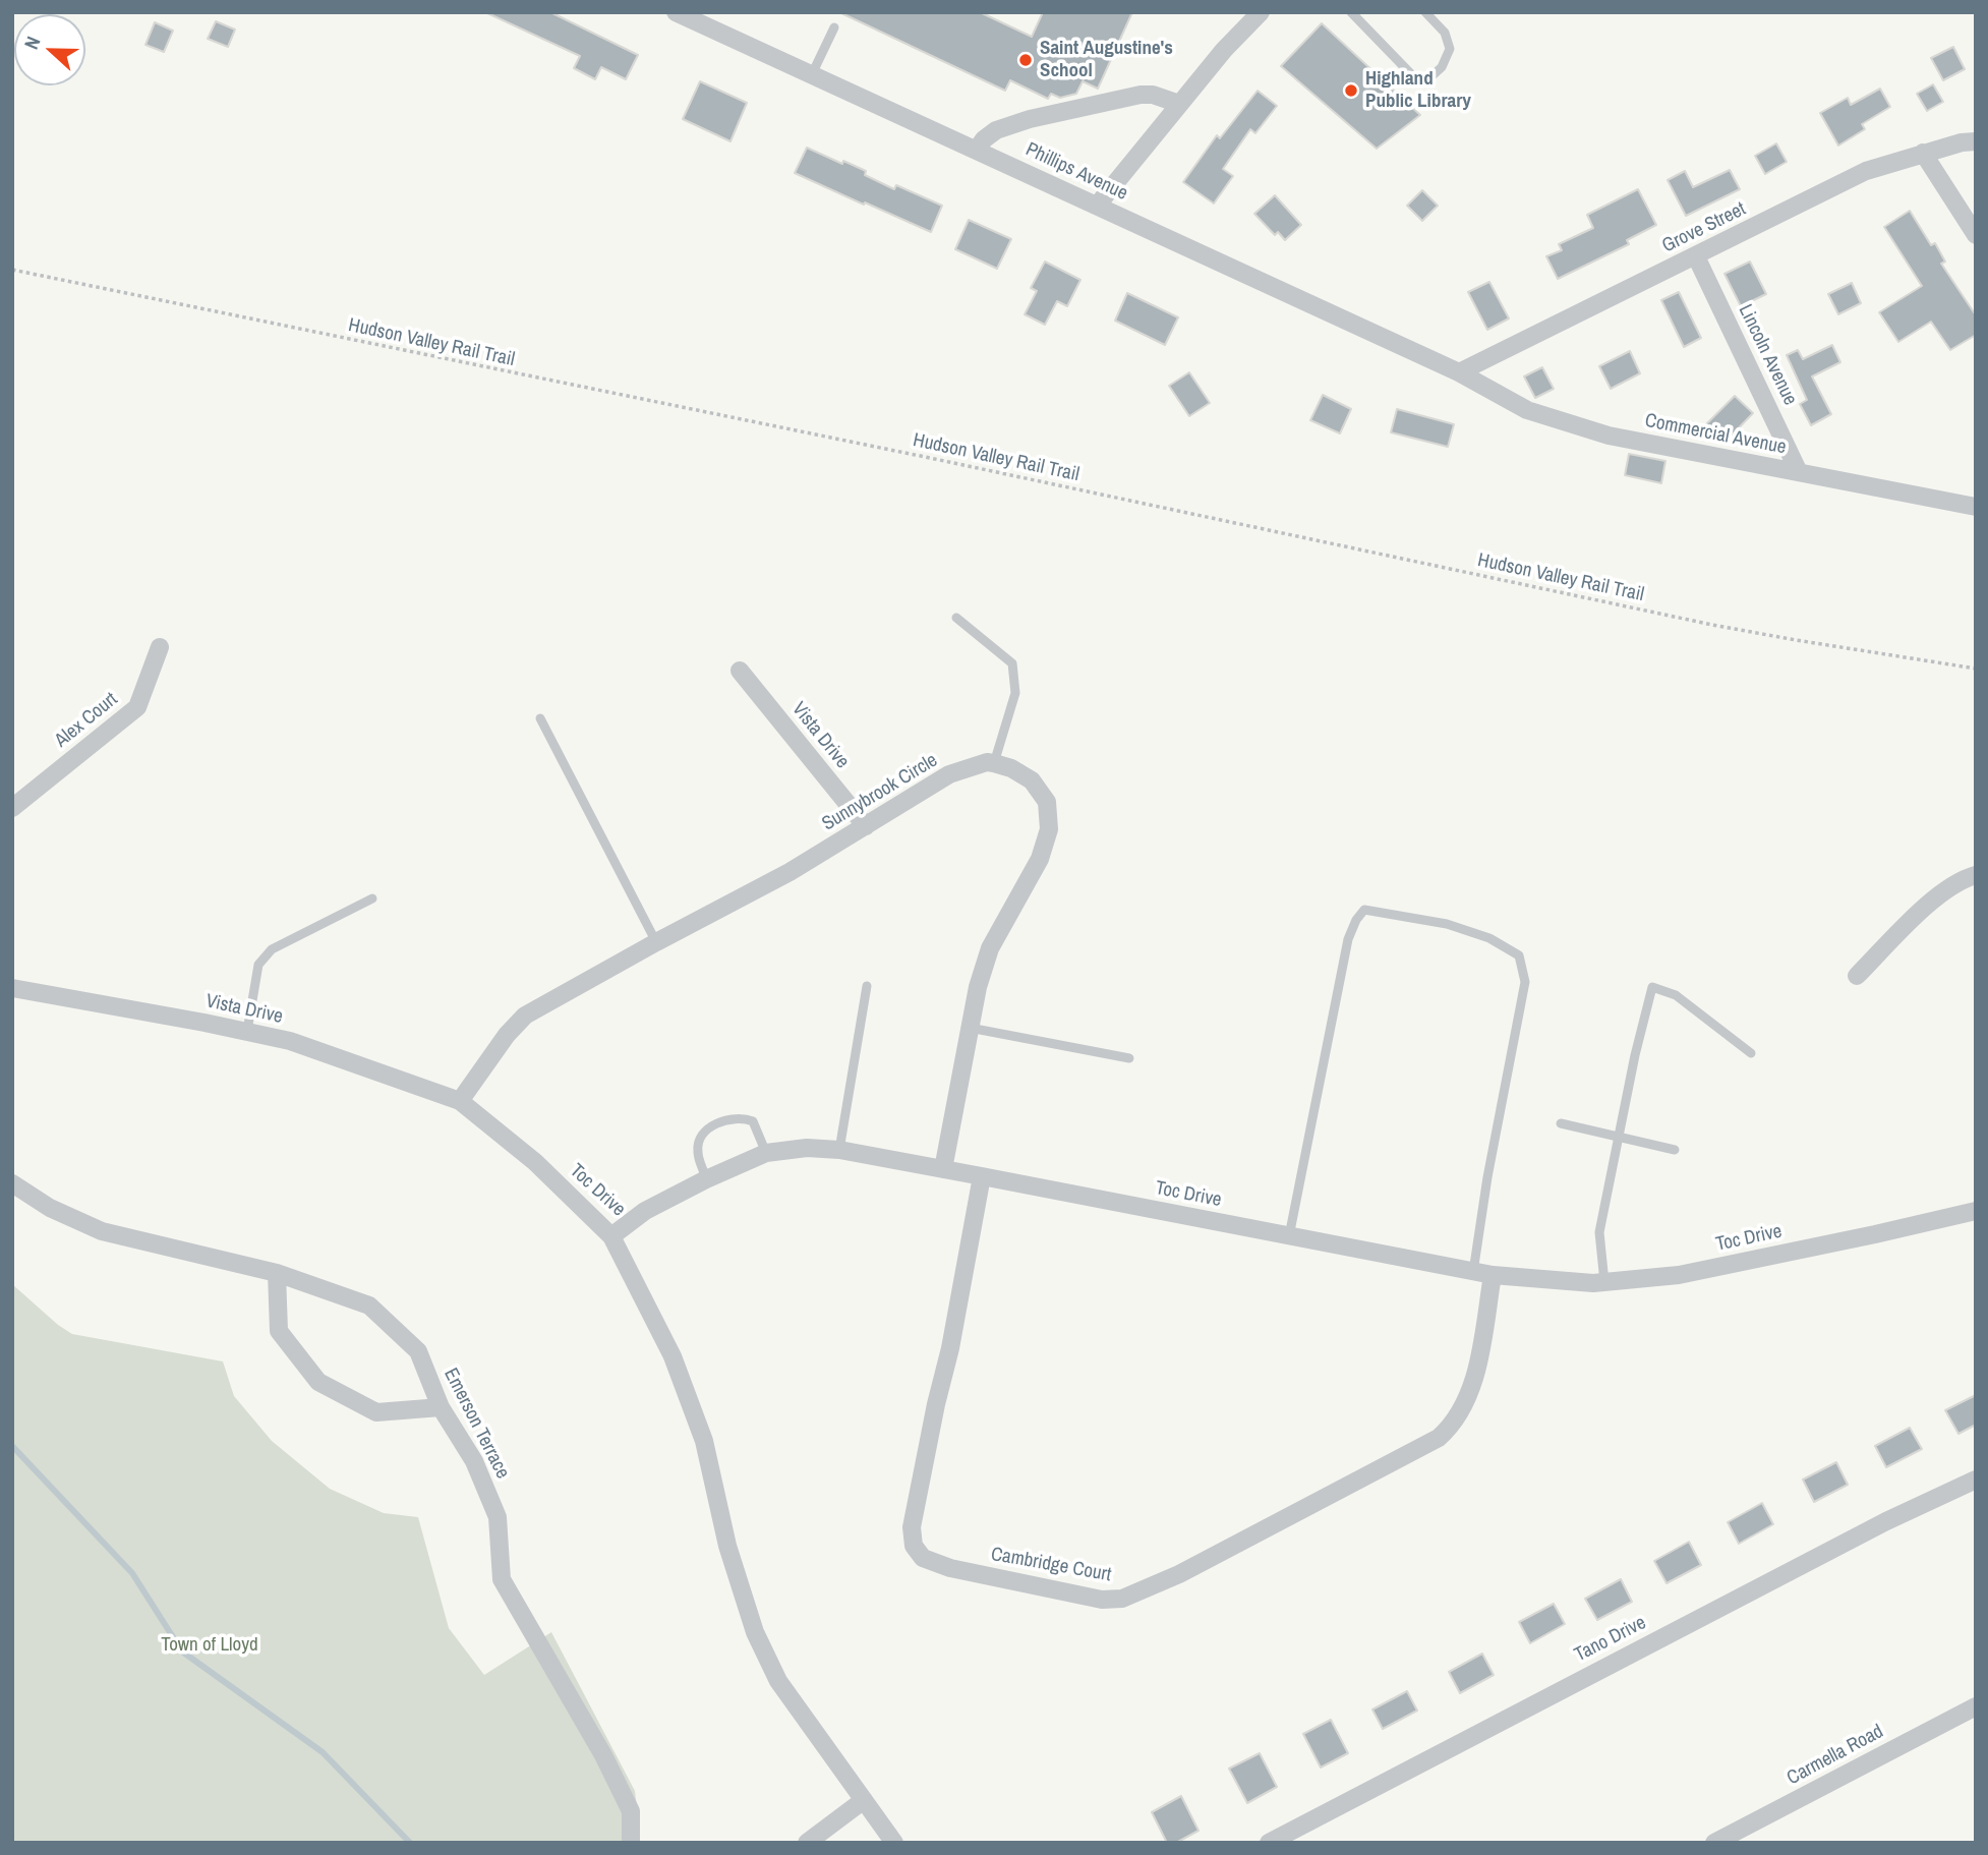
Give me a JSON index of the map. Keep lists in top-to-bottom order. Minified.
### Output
{"streets":{"street":["Phillips Avenue","Grove Street","Lincoln Avenue","Commercial Avenue","Alex Court","Vista Drive","Sunnybrook Circle","Toc Drive","Emerson Terrace","Cambridge Court","Tano Drive","Carmella Road"],"path":["Hudson Valley Rail Trail"]},"crossings":[["Phillips Avenue","Grove Street"],["Phillips Avenue","Commercial Avenue"],["Grove Street","Lincoln Avenue"],["Grove Street","Commercial Avenue"],["Lincoln Avenue","Commercial Avenue"],["Vista Drive","Sunnybrook Circle"],["Vista Drive","Toc Drive"],["Sunnybrook Circle","Toc Drive"],["Toc Drive","Cambridge Court"]],"parks":["Town of Lloyd"],"places":["Saint Augustine's School","Highland Public Library"],"north":"left"}
